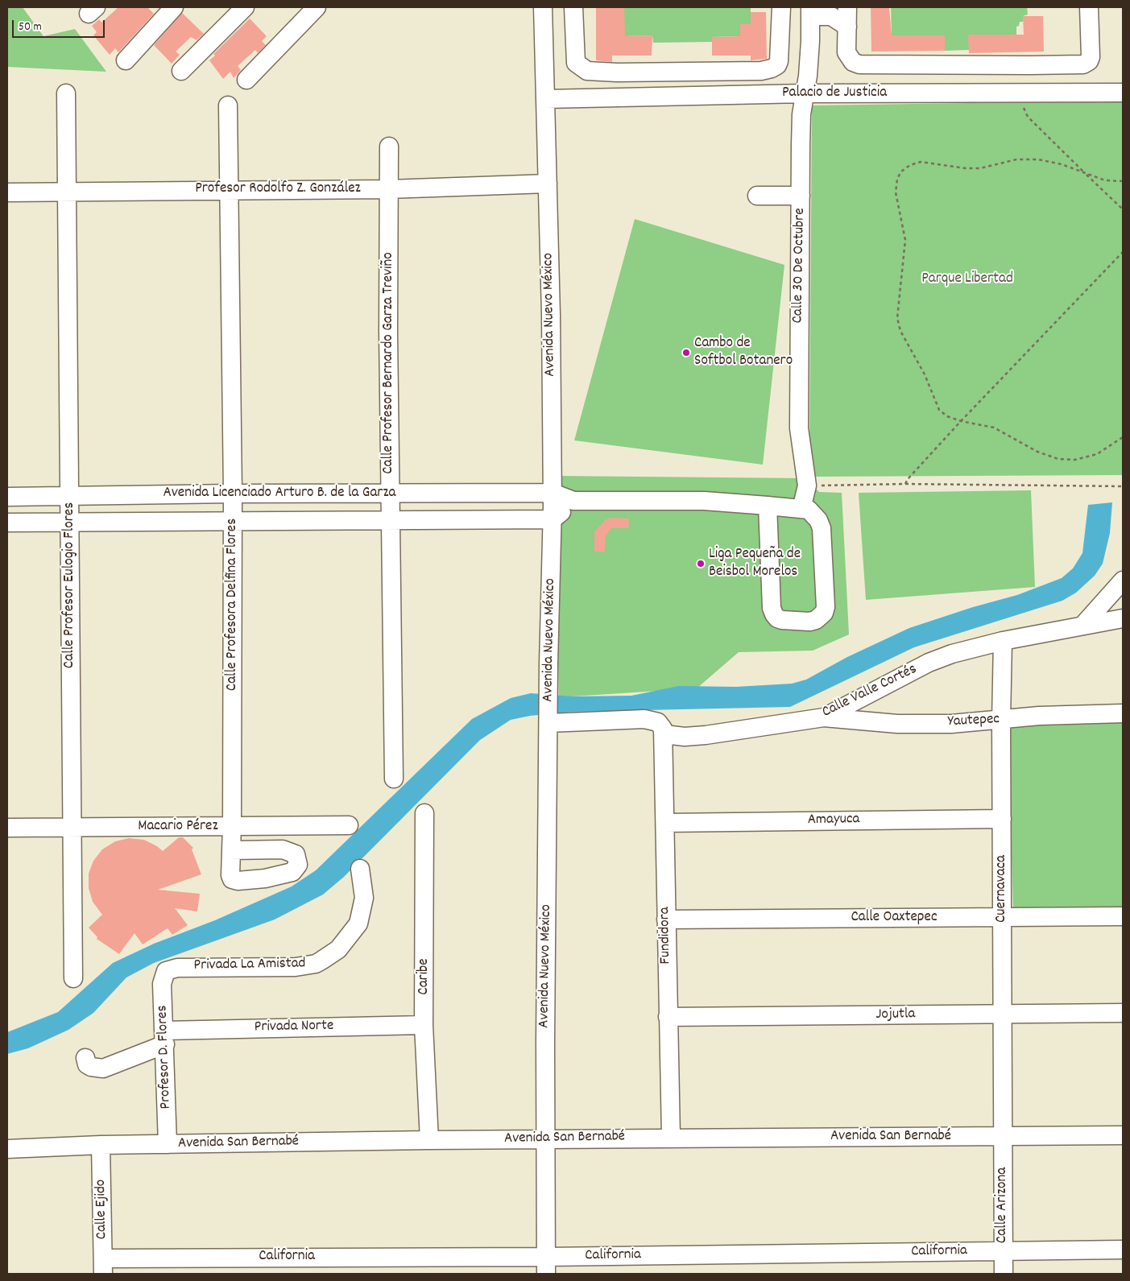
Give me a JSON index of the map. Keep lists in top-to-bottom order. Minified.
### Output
{"streets":{"street":["Palacio de Justicia","Profesor Rodolfo Z. González","Calle 30 De Octubre","Avenida Nuevo México","Calle Profesor Bernardo Garza Treviño","Avenida Licenciado Arturo B. de la Garza","Calle Profesor Eulogio Flores","Calle Profesora Delfina Flores","Calle Valle Cortés","Yautepec","Amayuca","Macario Pérez","Cuernavaca","Calle Oaxtepec","Fundidora","Privada La Amistad","Caribe","Jojutla","Privada Norte","Profesor D. Flores","Avenida San Bernabé","Calle Arizona","Calle Ejido","California"]},"crossings":[["Palacio de Justicia","Calle 30 De Octubre"],["Palacio de Justicia","Avenida Nuevo México"],["Profesor Rodolfo Z. González","Avenida Nuevo México"],["Profesor Rodolfo Z. González","Calle Profesor Bernardo Garza Treviño"],["Profesor Rodolfo Z. González","Calle Profesor Eulogio Flores"],["Profesor Rodolfo Z. González","Calle Profesora Delfina Flores"],["Avenida Nuevo México","Avenida Licenciado Arturo B. de la Garza"],["Avenida Nuevo México","Avenida San Bernabé"],["Avenida Nuevo México","California"],["Calle Profesor Bernardo Garza Treviño","Avenida Licenciado Arturo B. de la Garza"],["Avenida Licenciado Arturo B. de la Garza","Calle Profesor Eulogio Flores"],["Avenida Licenciado Arturo B. de la Garza","Calle Profesora Delfina Flores"],["Calle Profesor Eulogio Flores","Macario Pérez"],["Calle Profesora Delfina Flores","Macario Pérez"],["Calle Valle Cortés","Yautepec"],["Calle Valle Cortés","Cuernavaca"],["Calle Valle Cortés","Fundidora"],["Yautepec","Cuernavaca"],["Amayuca","Cuernavaca"],["Amayuca","Fundidora"],["Cuernavaca","Calle Oaxtepec"],["Cuernavaca","Jojutla"],["Cuernavaca","Avenida San Bernabé"],["Cuernavaca","Calle Arizona"],["Calle Oaxtepec","Fundidora"],["Fundidora","Jojutla"],["Fundidora","Avenida San Bernabé"],["Privada La Amistad","Profesor D. Flores"],["Caribe","Privada Norte"],["Caribe","Avenida San Bernabé"],["Privada Norte","Profesor D. Flores"],["Profesor D. Flores","Avenida San Bernabé"],["Avenida San Bernabé","Calle Arizona"],["Avenida San Bernabé","Calle Ejido"],["Calle Arizona","California"],["Calle Ejido","California"]],"parks":["Parque Libertad"],"places":["Cambo de Softbol Botanero","Liga Pequeña de Beisbol Morelos"],"scale_bar":"50 m"}
